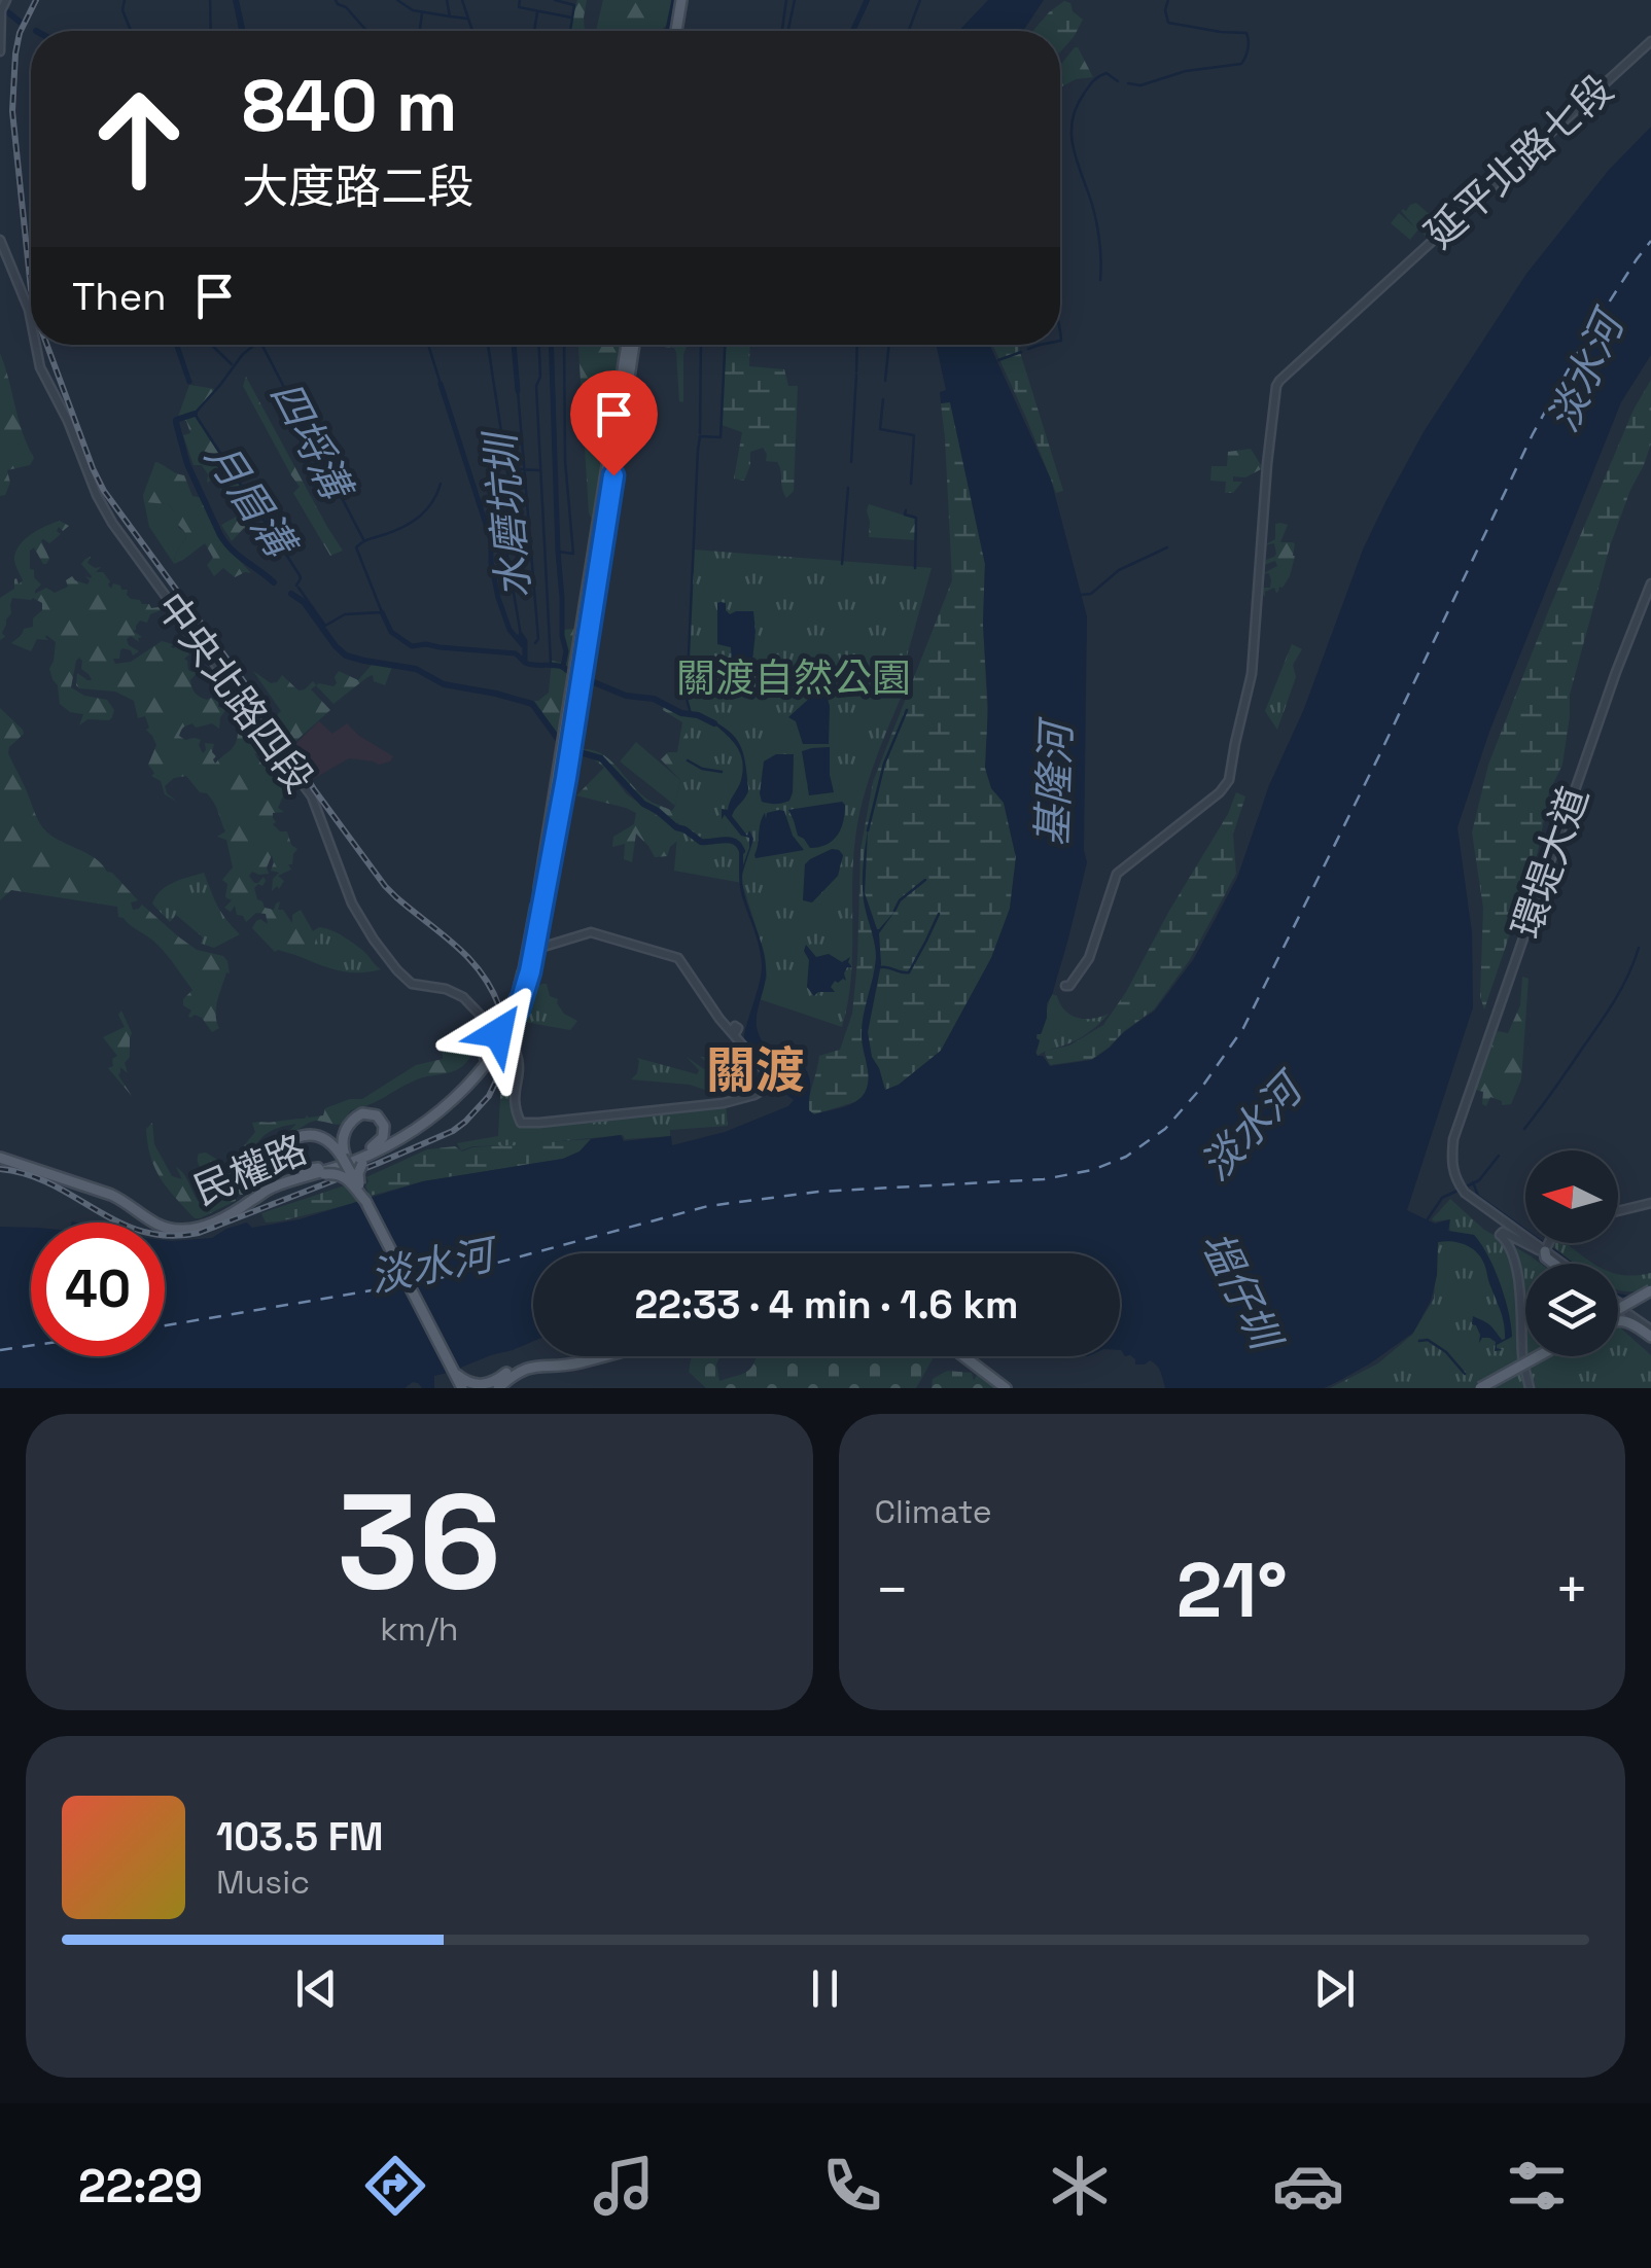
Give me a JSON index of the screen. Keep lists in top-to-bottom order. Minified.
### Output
{"streets":{"main road":["民權路"],"street":["延平北路七段","中央北路四段","環堤大道"]},"crossings":[["中央北路四段","民權路"]],"districts":["關渡"],"water":["淡水河","四埒溝","月眉溝","水磨坑圳","基隆河","塭仔圳"],"parks":["關渡自然公園"],"north":"left","page":{"turn":["840 m","大度路二段"],"then":"Then","limit":"40","trip":"22:33 · 4 min · 1.6 km","tile":[["36","km/h"],"Climate"],"heat":["−","21°","+"],"song":["103.5 FM","Music"],"tabs":"22:29"}}
